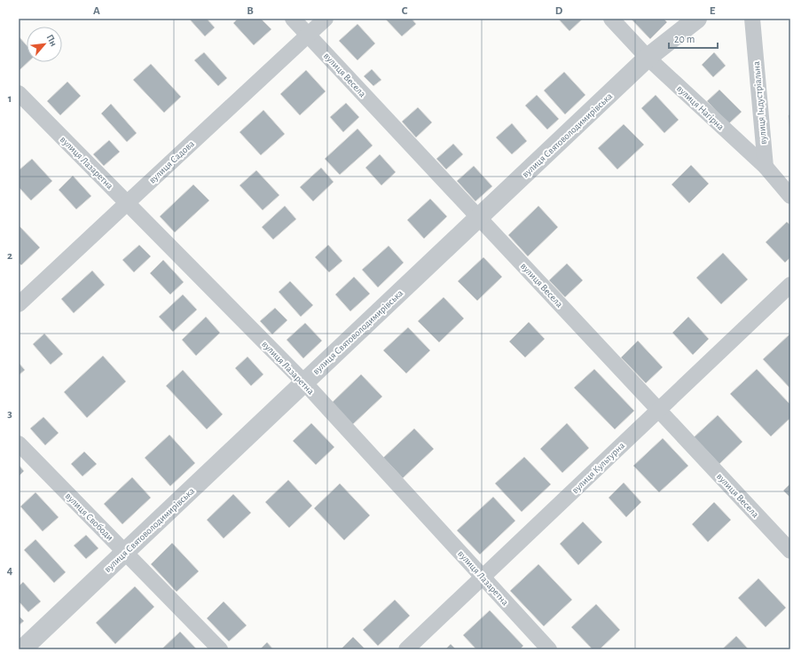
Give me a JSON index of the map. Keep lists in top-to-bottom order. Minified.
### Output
{"streets":{"street":["вулиця Весела","вулиця Індустріальна","вулиця Нагірна","вулиця Святоволодимирівська","вулиця Садова","вулиця Лазаретна","вулиця Культурна","вулиця Свободи"]},"crossings":[["вулиця Весела","вулиця Святоволодимирівська"],["вулиця Весела","вулиця Садова"],["вулиця Весела","вулиця Культурна"],["вулиця Індустріальна","вулиця Нагірна"],["вулиця Нагірна","вулиця Святоволодимирівська"],["вулиця Святоволодимирівська","вулиця Лазаретна"],["вулиця Святоволодимирівська","вулиця Свободи"],["вулиця Садова","вулиця Лазаретна"],["вулиця Лазаретна","вулиця Культурна"]],"scale_bar":"20 m","north":"top right","grid":{"columns":["A","B","C","D","E"],"rows":["1","2","3","4"]}}
